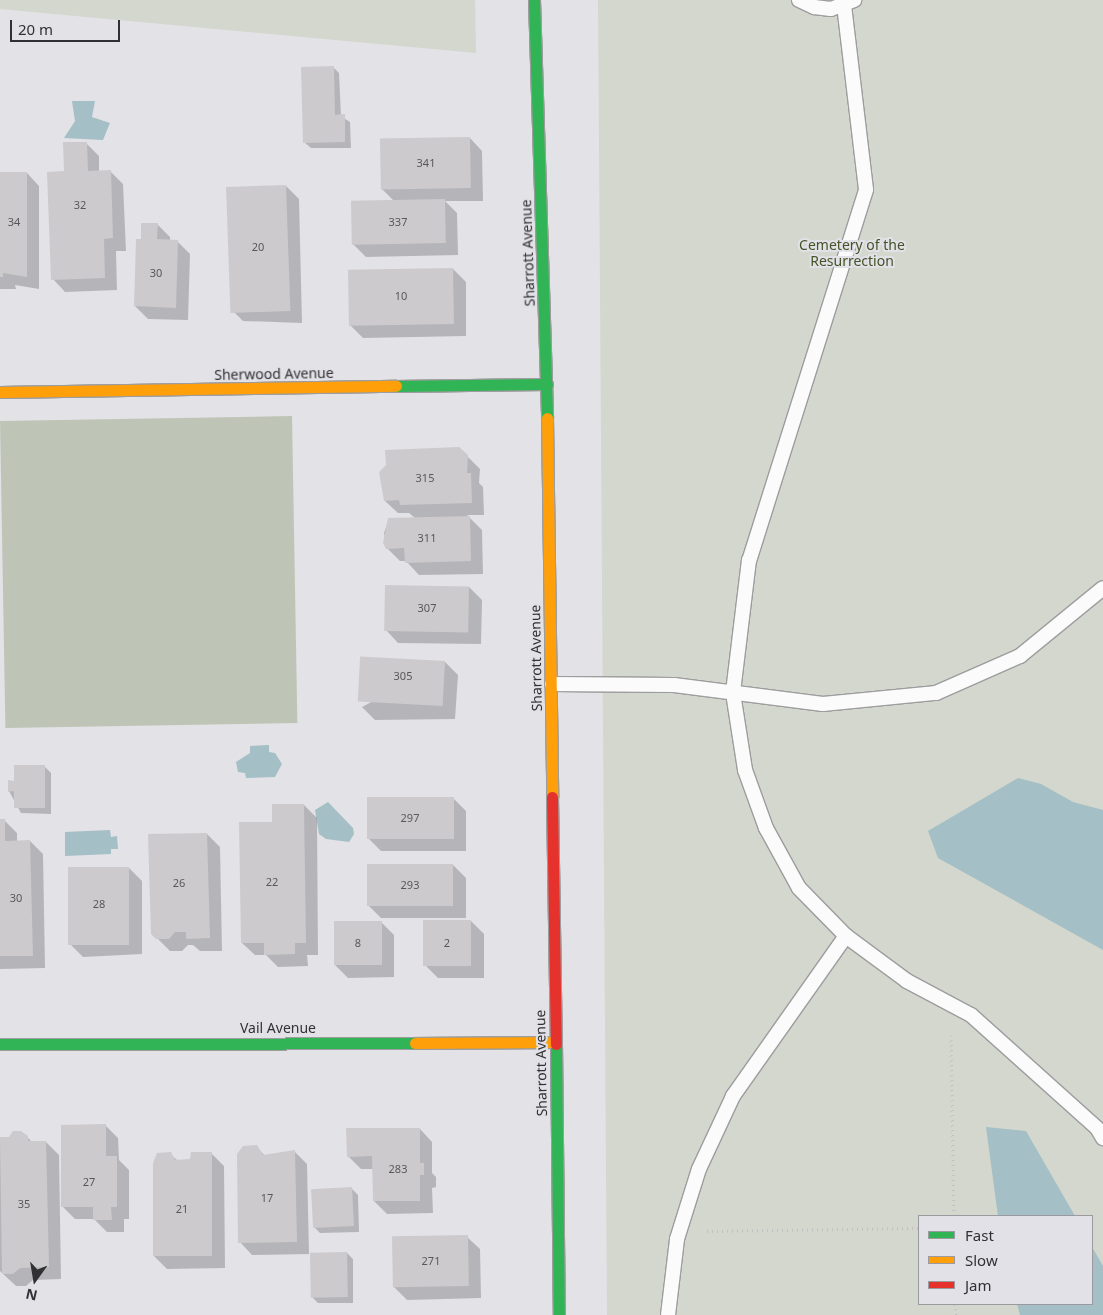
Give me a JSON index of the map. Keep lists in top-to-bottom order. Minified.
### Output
{"streets":{"street":["Sharrott Avenue","Sherwood Avenue","Vail Avenue"]},"crossings":[["Sharrott Avenue","Sherwood Avenue"],["Sharrott Avenue","Vail Avenue"]],"parks":["Cemetery of the Resurrection"],"house_numbers":["341","32","34","337","20","30","10","315","311","307","305","297","22","26","293","30","28","8","2","283","27","17","35","21","271"],"legend":["Fast","Slow","Jam"],"scale_bar":"20 m","north":"bottom"}
